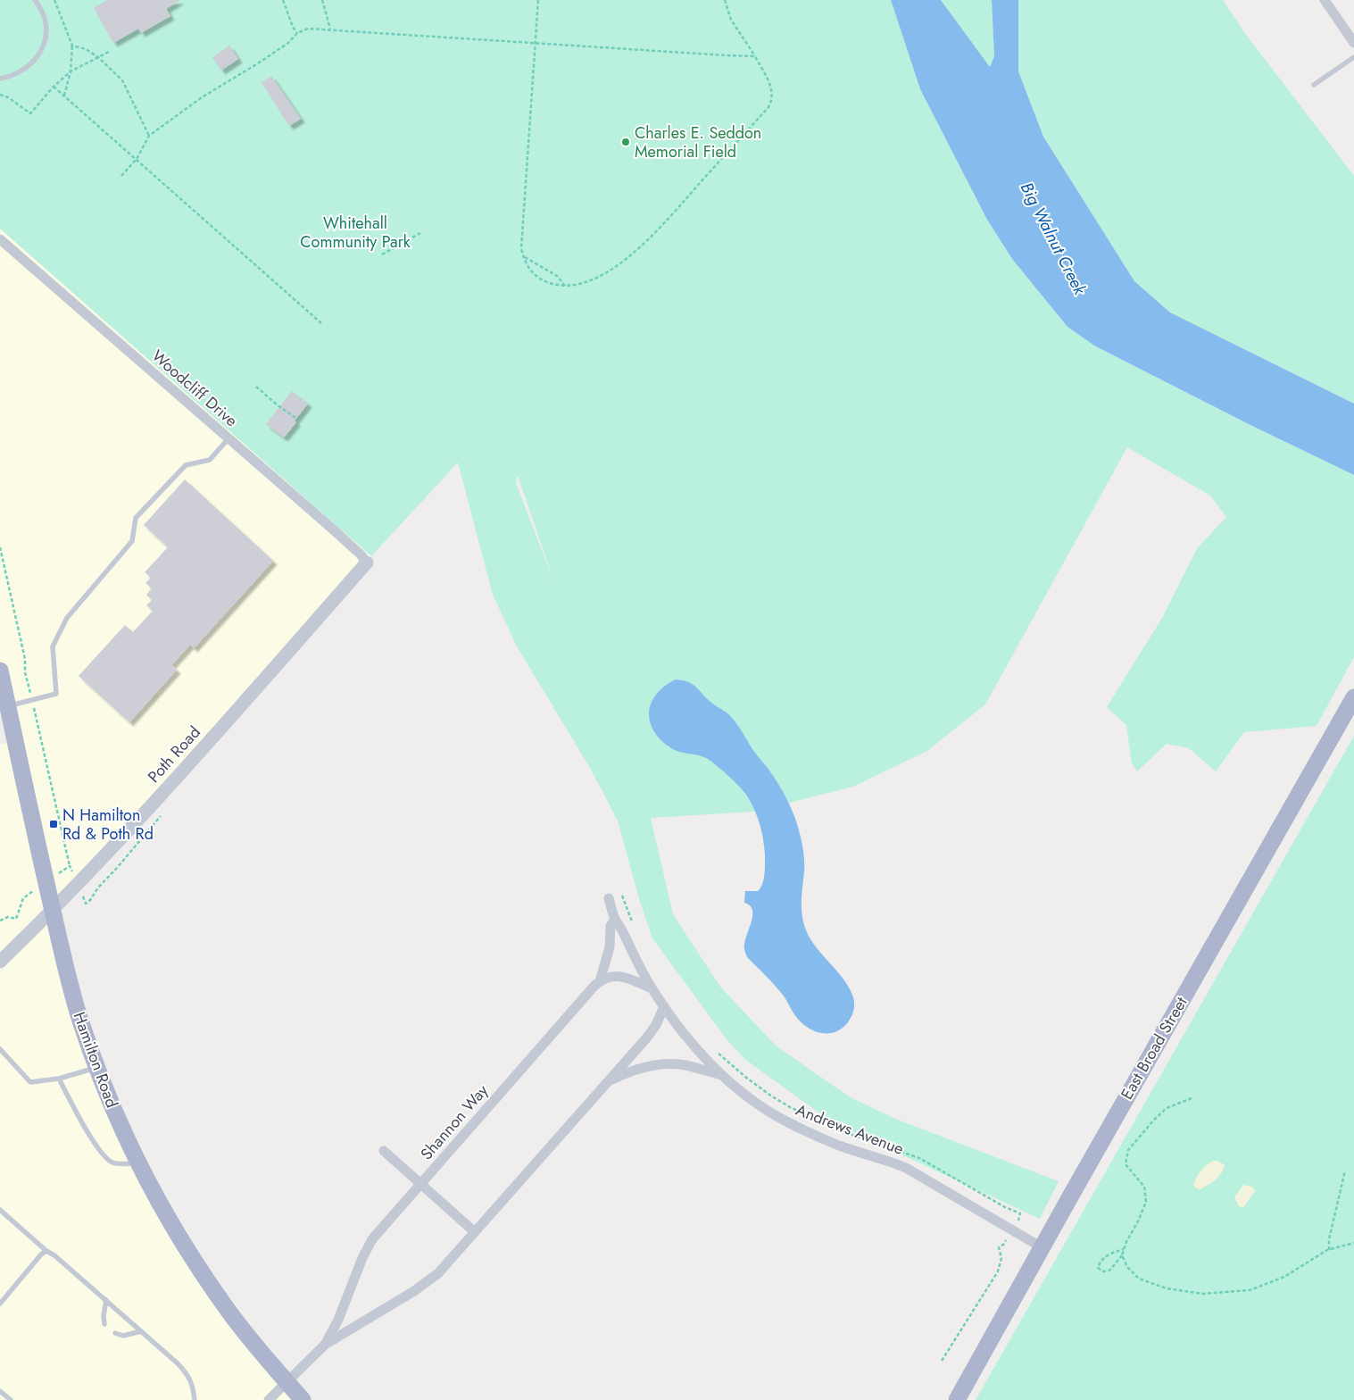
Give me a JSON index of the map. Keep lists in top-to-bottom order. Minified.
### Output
{"streets":{"main road":["East Broad Street","Hamilton Road"],"street":["Woodcliff Drive","Poth Road","Shannon Way","Andrews Avenue"]},"crossings":[["Woodcliff Drive","Poth Road"],["Poth Road","Hamilton Road"],["East Broad Street","Andrews Avenue"],["Hamilton Road","Shannon Way"],["Shannon Way","Andrews Avenue"]],"water":["Big Walnut Creek"],"parks":["Whitehall Community Park"],"places":{"other":["Charles E. Seddon Memorial Field"],"transit":["N Hamilton Rd & Poth Rd"]}}
